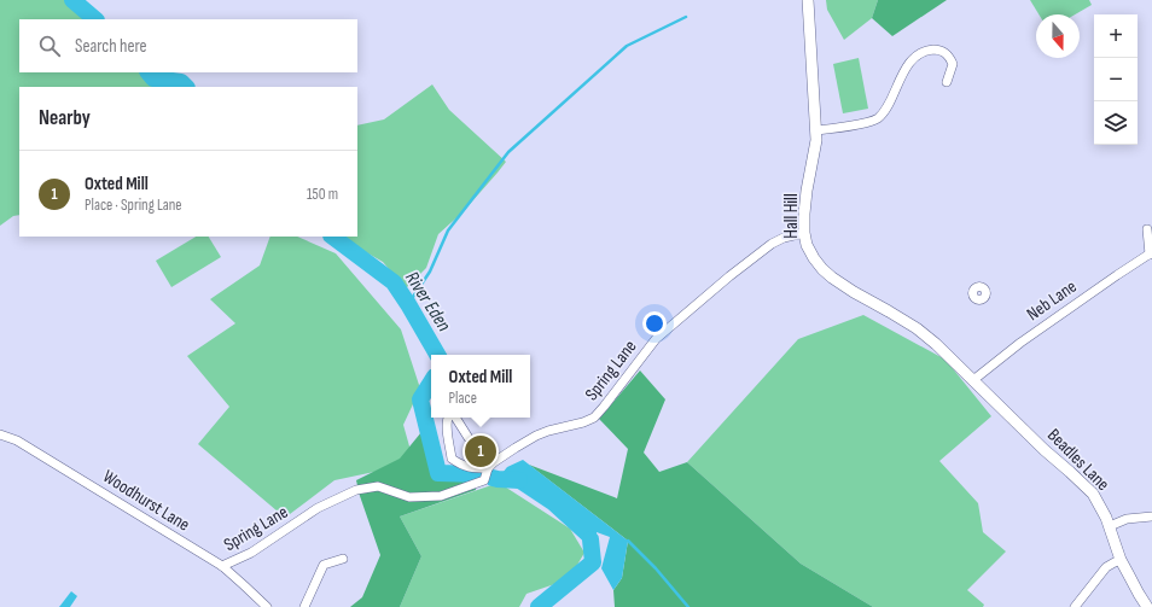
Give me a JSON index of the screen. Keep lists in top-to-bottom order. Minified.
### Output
{"streets":{"street":["Hall Hill","Neb Lane","Spring Lane","Beadles Lane","Woodhurst Lane"]},"crossings":[["Hall Hill","Neb Lane"],["Hall Hill","Spring Lane"],["Hall Hill","Beadles Lane"],["Neb Lane","Beadles Lane"],["Spring Lane","Woodhurst Lane"]],"water":["River Eden"],"north":"bottom","page":{"map_buttons":["+","−"],"search":"Search here","heading":"Nearby","list":[{"mark":"1","name":"Oxted Mill","note":"Place · Spring Lane","value":"150 m"}],"popup":["Oxted Mill","Place"],"pins":"1"}}
